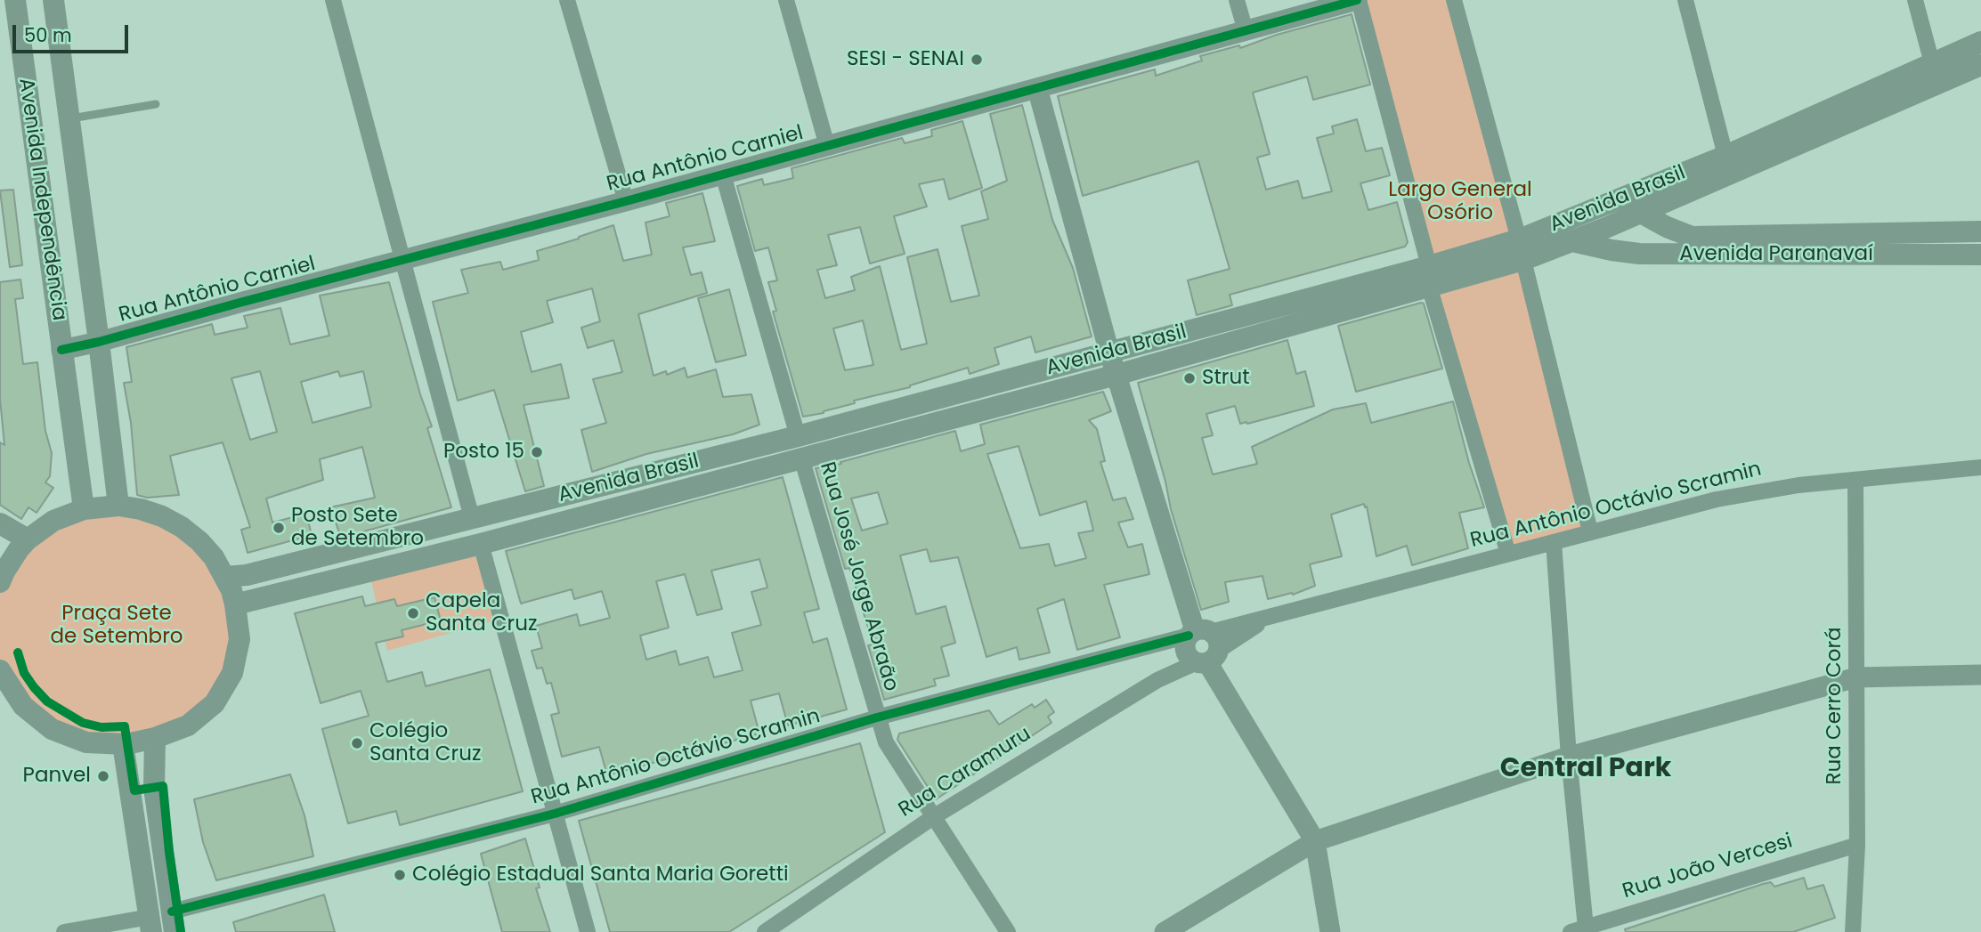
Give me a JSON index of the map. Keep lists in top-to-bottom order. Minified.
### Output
{"streets":{"main road":["Avenida Independência","Avenida Brasil","Avenida Paranavaí"],"street":["Rua Antônio Carniel","Rua Antônio Octávio Scramin","Rua José Jorge Abraão","Rua Cerro Corá","Rua Caramuru","Rua João Vercesi"]},"crossings":[["Rua Antônio Carniel","Avenida Independência"],["Rua Antônio Carniel","Rua José Jorge Abraão"],["Avenida Brasil","Avenida Paranavaí"],["Avenida Brasil","Rua José Jorge Abraão"],["Rua Antônio Octávio Scramin","Rua José Jorge Abraão"],["Rua Antônio Octávio Scramin","Rua Cerro Corá"],["Rua Antônio Octávio Scramin","Rua Caramuru"],["Rua José Jorge Abraão","Rua Caramuru"],["Rua Cerro Corá","Rua João Vercesi"]],"districts":["Central Park"],"parks":["Largo General Osório","Praça Sete de Setembro"],"places":["SESI - SENAI","Strut","Posto 15","Posto Sete de Setembro","Capela Santa Cruz","Colégio Santa Cruz","Panvel","Colégio Estadual Santa Maria Goretti"],"scale_bar":"50 m"}
